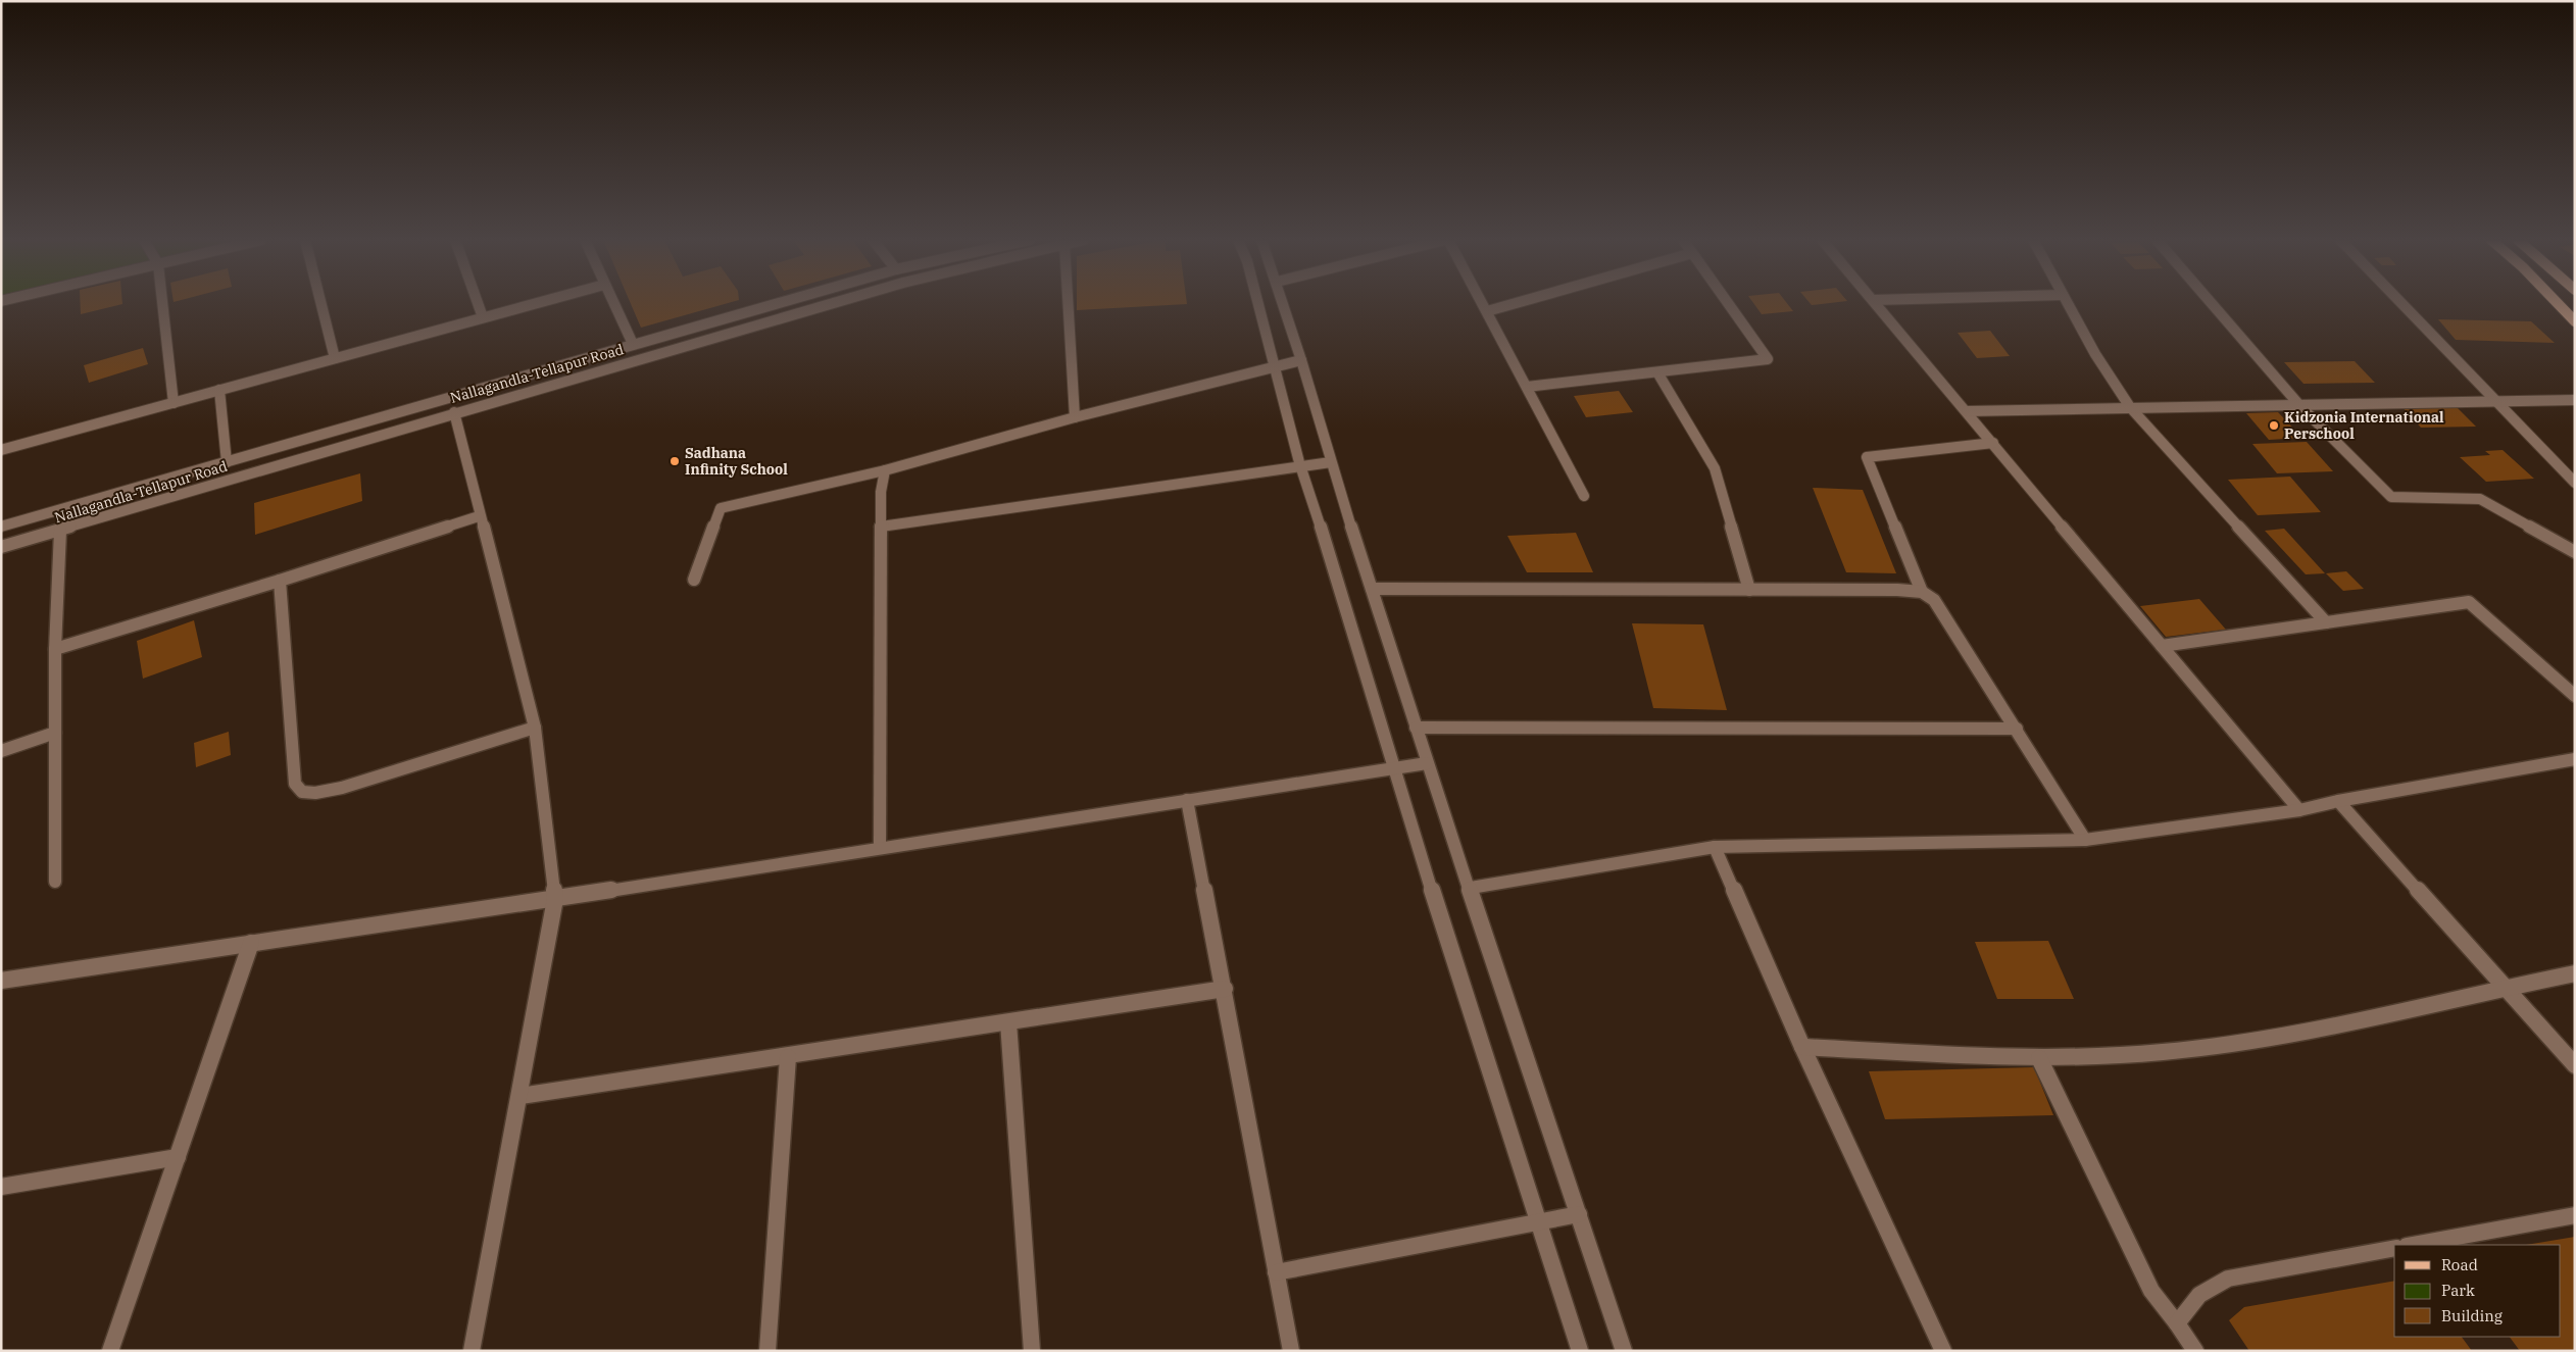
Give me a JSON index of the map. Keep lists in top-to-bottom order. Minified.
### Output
{"streets":{"street":["Nallagandla-Tellapur Road"]},"places":["Kidzonia International Perschool","Sadhana Infinity School"],"legend":["Road","Park","Building"]}
